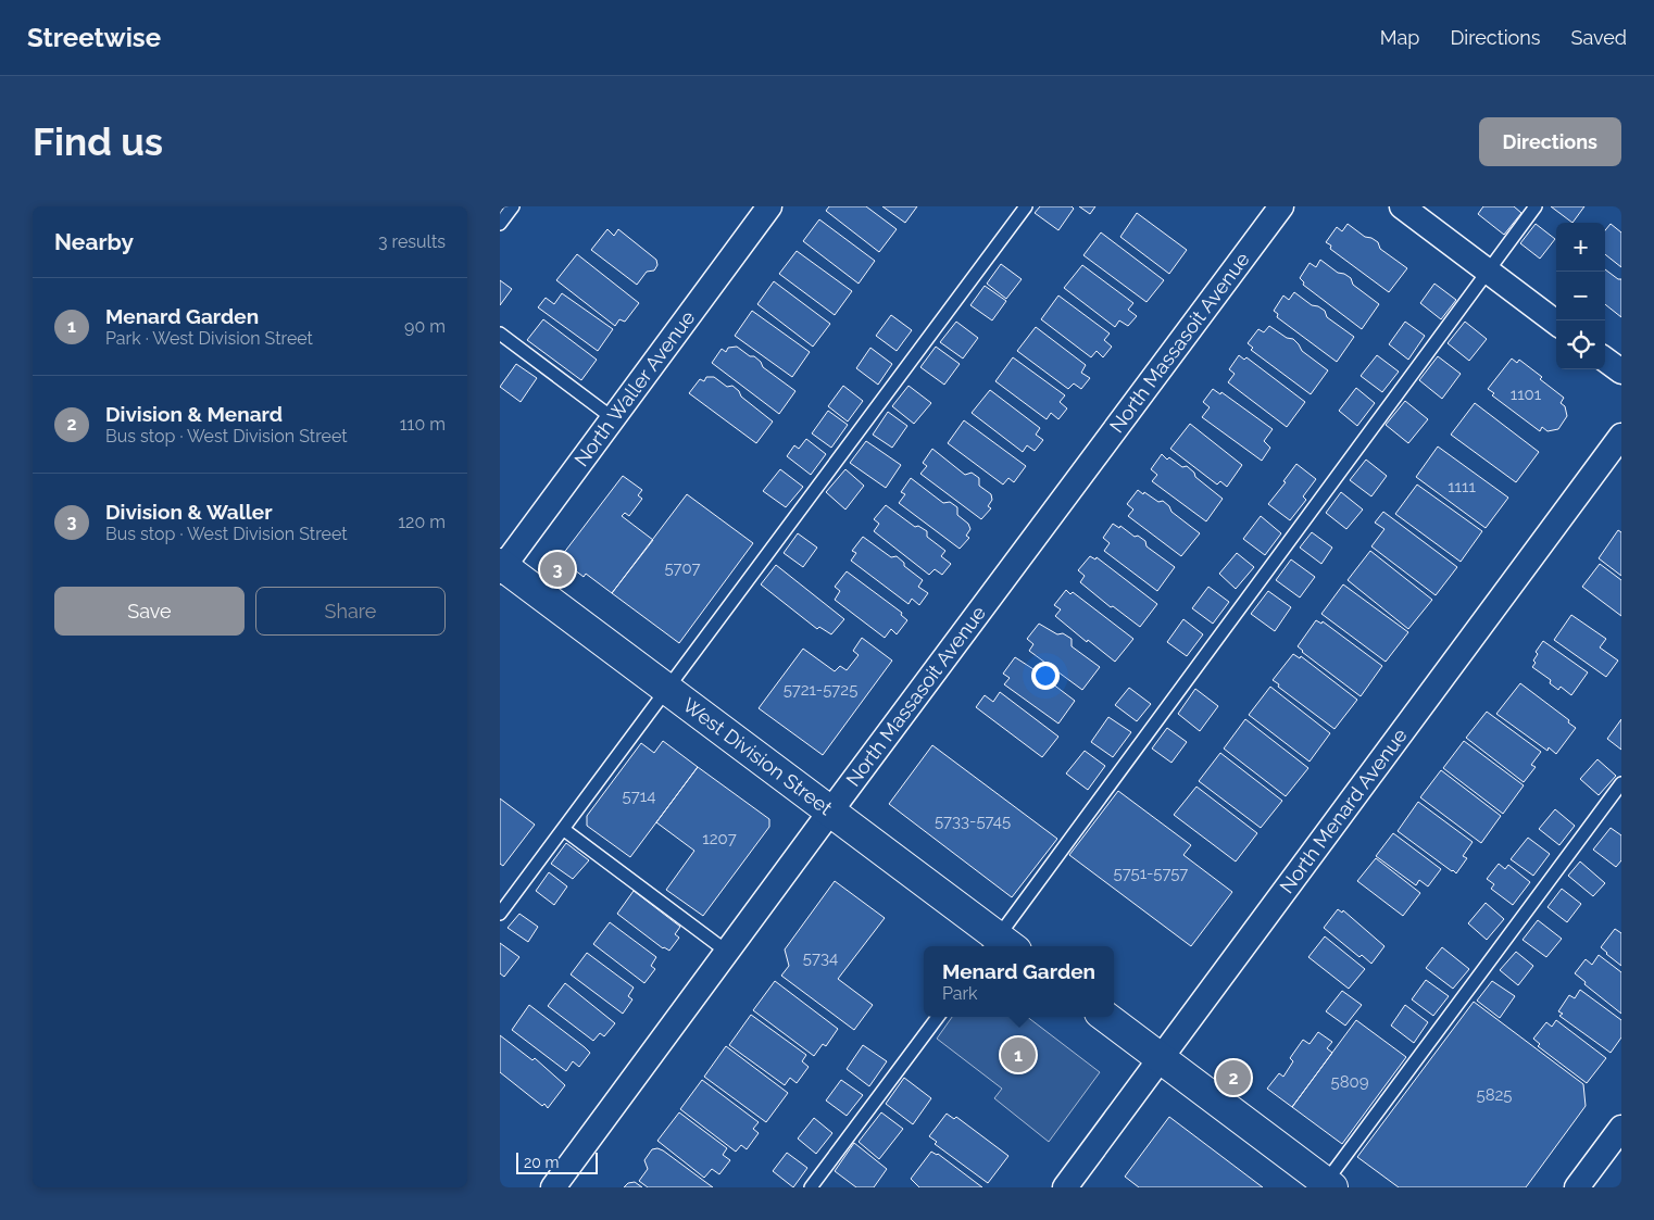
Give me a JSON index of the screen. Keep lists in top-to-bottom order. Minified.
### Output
{"streets":{"main road":["West Division Street"],"street":["North Massasoit Avenue","North Waller Avenue","North Menard Avenue"]},"crossings":[["North Massasoit Avenue","West Division Street"],["North Waller Avenue","West Division Street"]],"house_numbers":["1101","1111","5707","5721-5725","5714","5733-5745","1207","5751-5757","5734","5809","5825"],"scale_bar":"20 m","page":{"header":"Streetwise","nav":["Map","Directions","Saved"],"buttons":["Directions",["Save","Share"]],"title":"Find us","heading":["Nearby","3 results"],"map_buttons":["+","−"],"list":[{"mark":"1","name":"Menard Garden","note":"Park · West Division Street","value":"90 m"},{"mark":"2","name":"Division & Menard","note":"Bus stop · West Division Street","value":"110 m"},{"mark":"3","name":"Division & Waller","note":"Bus stop · West Division Street","value":"120 m"}],"pins":["3","1","2"],"popup":["Menard Garden","Park"],"scale":"20 m"}}
